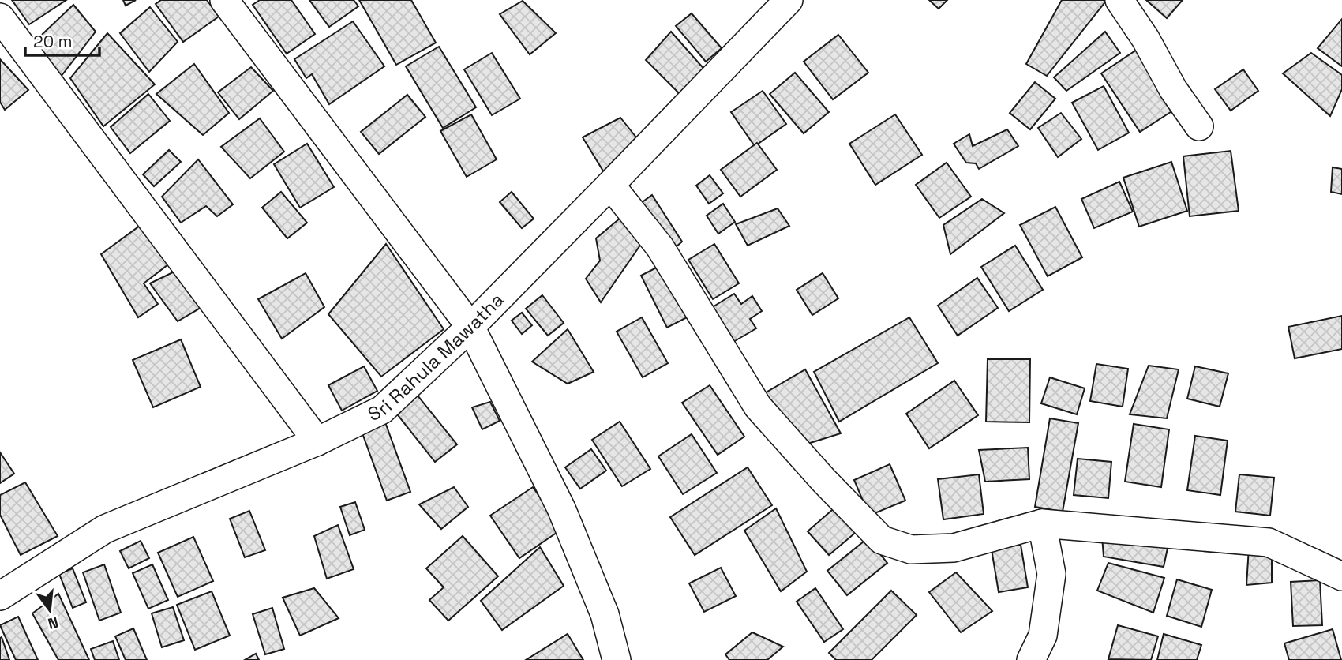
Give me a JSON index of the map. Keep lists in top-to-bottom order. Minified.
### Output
{"streets":{"street":["Sri Rahula Mawatha"]},"scale_bar":"20 m","north":"bottom"}
